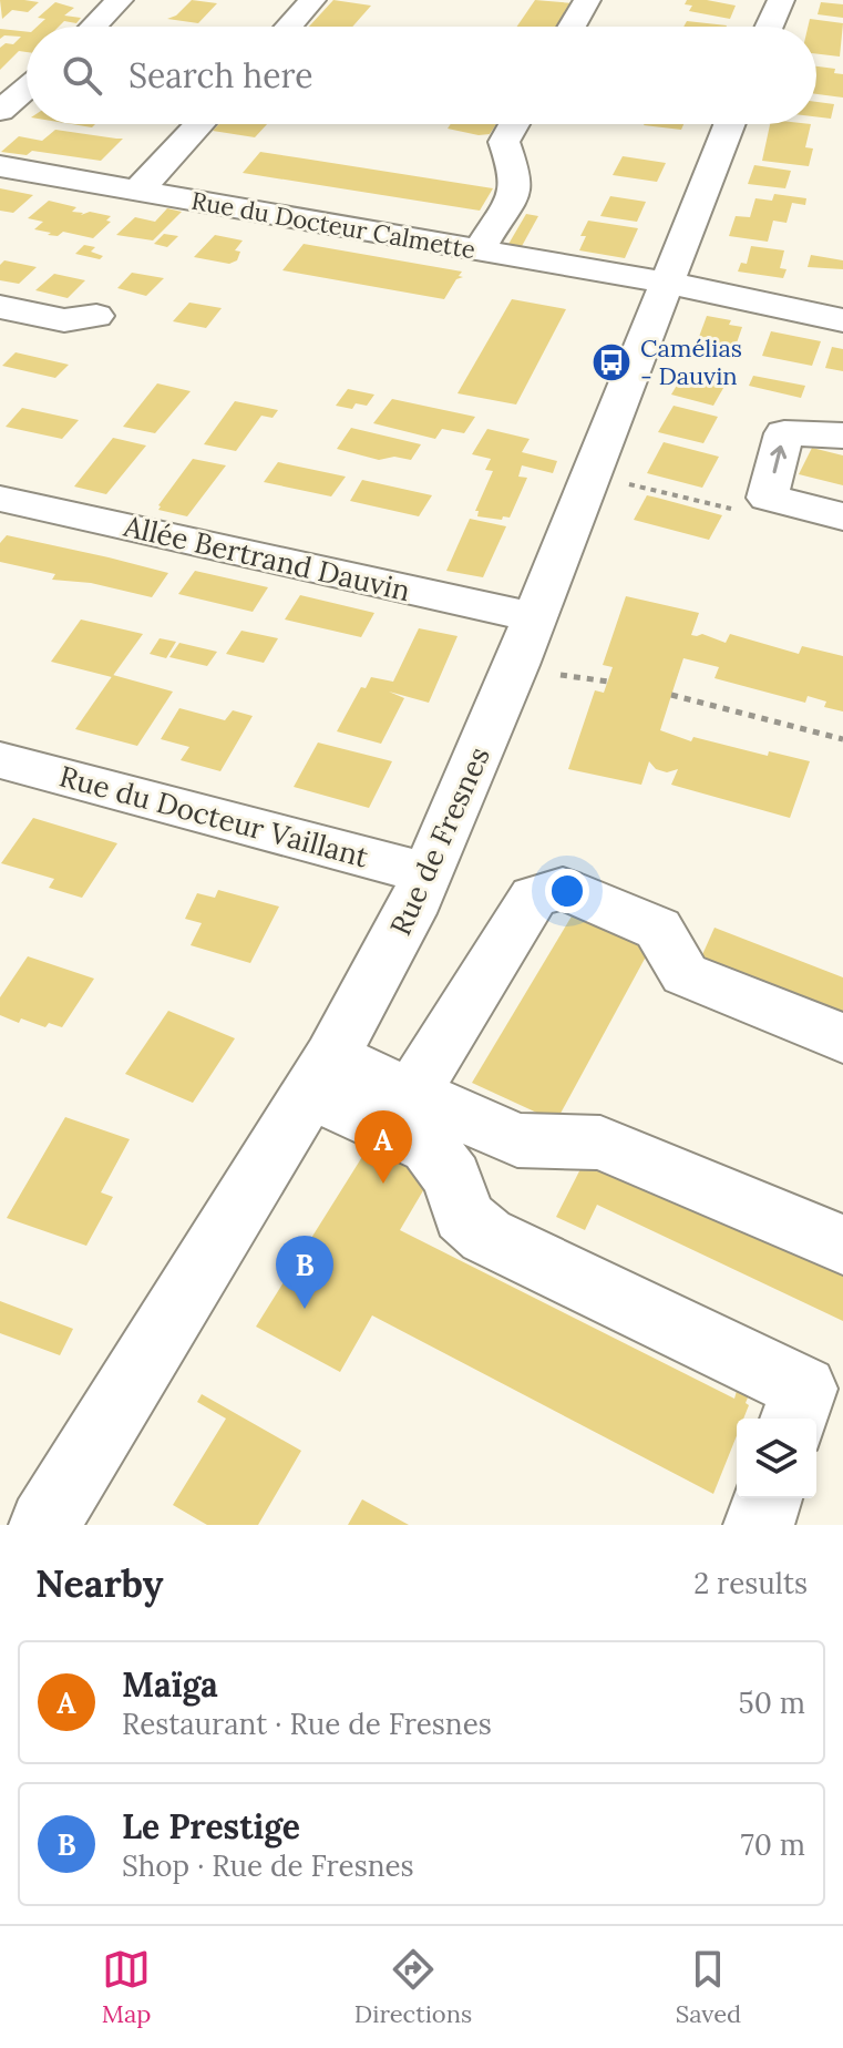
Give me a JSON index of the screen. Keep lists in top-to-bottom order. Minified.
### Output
{"streets":{"street":["Rue du Docteur Calmette","Allée Bertrand Dauvin","Rue du Docteur Vaillant","Rue de Fresnes"]},"crossings":[["Rue du Docteur Calmette","Rue de Fresnes"],["Allée Bertrand Dauvin","Rue de Fresnes"],["Rue du Docteur Vaillant","Rue de Fresnes"]],"places":{"bus stop":["Camélias - Dauvin"]},"page":{"search":"Search here","pins":["A","B"],"heading":["Nearby","2 results"],"list":[{"mark":"A","name":"Maïga","note":"Restaurant · Rue de Fresnes","value":"50 m"},{"mark":"B","name":"Le Prestige","note":"Shop · Rue de Fresnes","value":"70 m"}],"nav":["Map","Directions","Saved"]}}
